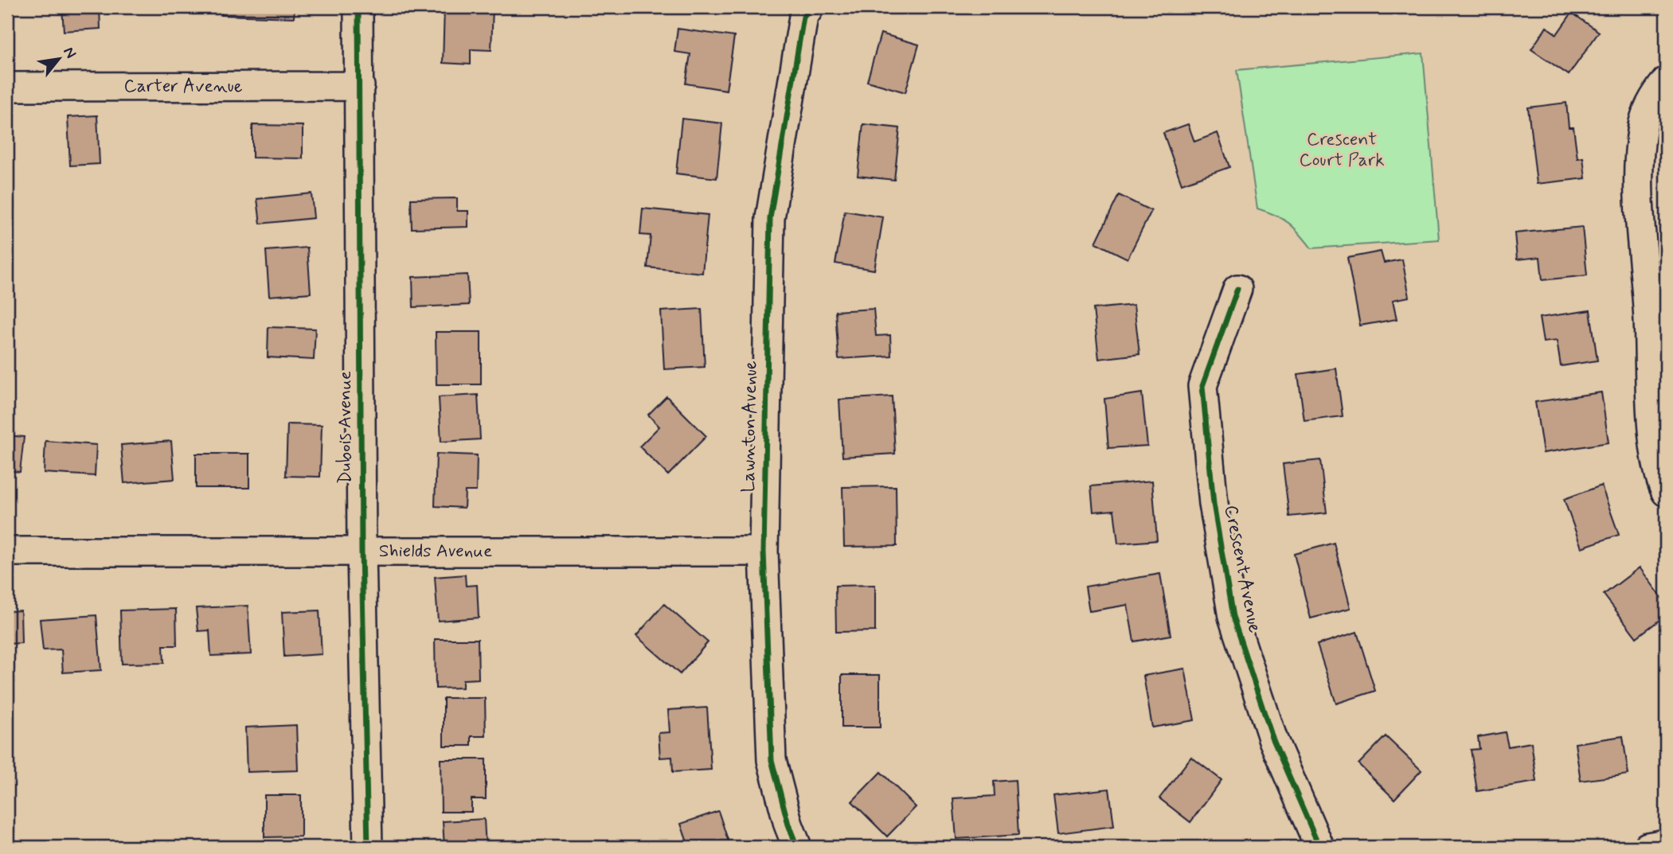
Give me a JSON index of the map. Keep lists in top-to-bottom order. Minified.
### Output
{"streets":{"street":["Carter Avenue","Lawnton Avenue","Dubois Avenue","Shields Avenue","Crescent Avenue"]},"crossings":[["Carter Avenue","Dubois Avenue"],["Lawnton Avenue","Shields Avenue"],["Dubois Avenue","Shields Avenue"]],"parks":["Crescent Court Park"],"north":"top right"}
